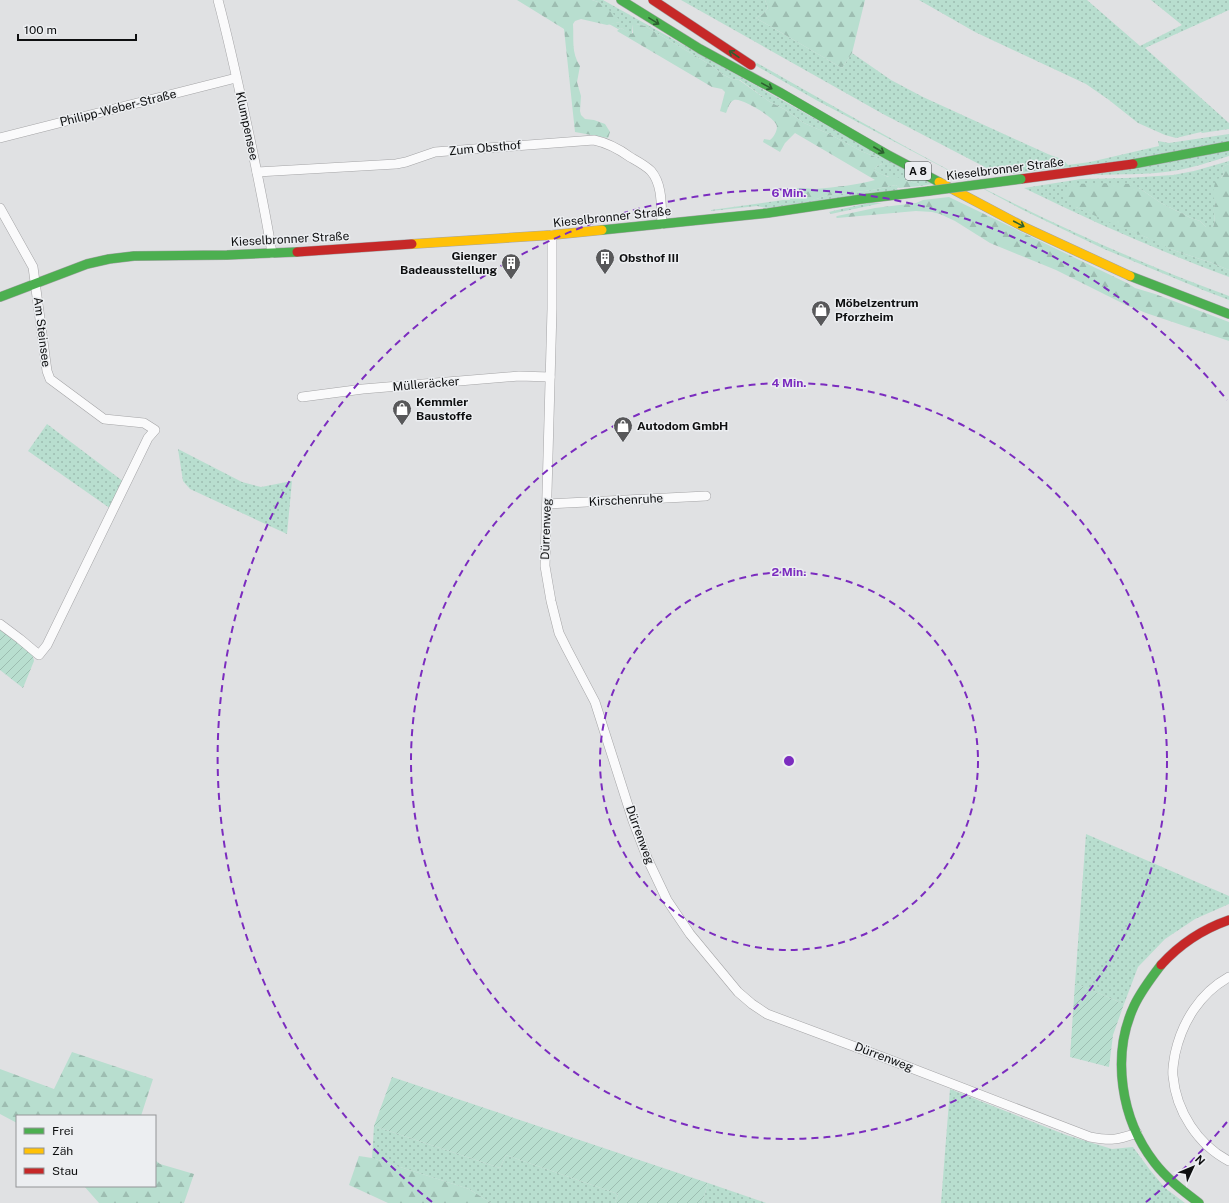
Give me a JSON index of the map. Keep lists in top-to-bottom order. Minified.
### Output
{"streets":{"main road":["Kieselbronner Straße","A 8"],"street":["Philipp-Weber-Straße","Klumpensee","Zum Obsthof","Am Steinsee","Mülleräcker","Kirschenruhe","Dürrenweg"]},"crossings":[["Philipp-Weber-Straße","Klumpensee"],["Klumpensee","Zum Obsthof"],["Klumpensee","Kieselbronner Straße"],["Zum Obsthof","Kieselbronner Straße"],["Kieselbronner Straße","Am Steinsee"],["Kieselbronner Straße","Dürrenweg"],["Mülleräcker","Dürrenweg"],["Kirschenruhe","Dürrenweg"]],"places":{"building":["Obsthof III","Gienger Badeausstellung"],"shop":["Möbelzentrum Pforzheim","Kemmler Baustoffe","Autodom GmbH"]},"legend":["Frei","Zäh","Stau"],"scale_bar":"100 m","north":"top right","rings":["6 Min.","4 Min.","2 Min."]}
